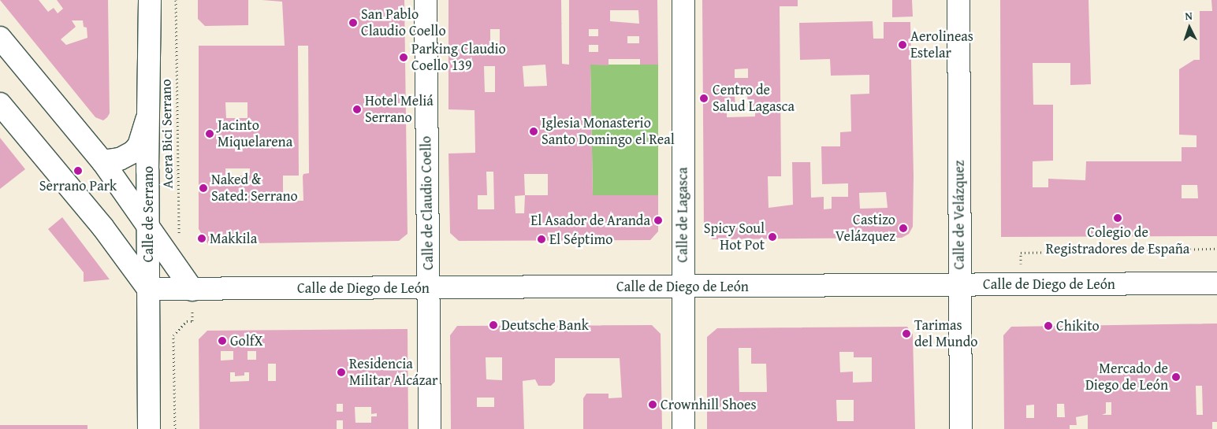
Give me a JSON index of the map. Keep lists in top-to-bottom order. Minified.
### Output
{"streets":{"street":["Calle de Claudio Coello","Calle de Serrano","Calle de Lagasca","Calle de Velázquez","Calle de Diego de León"],"path":["Acera Bici Serrano"]},"crossings":[["Calle de Claudio Coello","Calle de Diego de León"],["Calle de Serrano","Calle de Diego de León"],["Calle de Lagasca","Calle de Diego de León"],["Calle de Velázquez","Calle de Diego de León"]],"places":["San Pablo Claudio Coello","Aerolineas Estelar","Parking Claudio Coello 139","Centro de Salud Lagasca","Hotel Meliá Serrano","Iglesia Monasterio Santo Domingo el Real","Jacinto Miquelarena","Serrano Park","Naked & Sated: Serrano","Colegio de Registradores de España","El Asador de Aranda","Castizo Velázquez","Spicy Soul Hot Pot","Makkila","El Séptimo","Deutsche Bank","Chikito","Tarimas del Mundo","GolfX","Residencia Militar Alcázar","Mercado de Diego de León","Crownhill Shoes"],"north":"top"}
